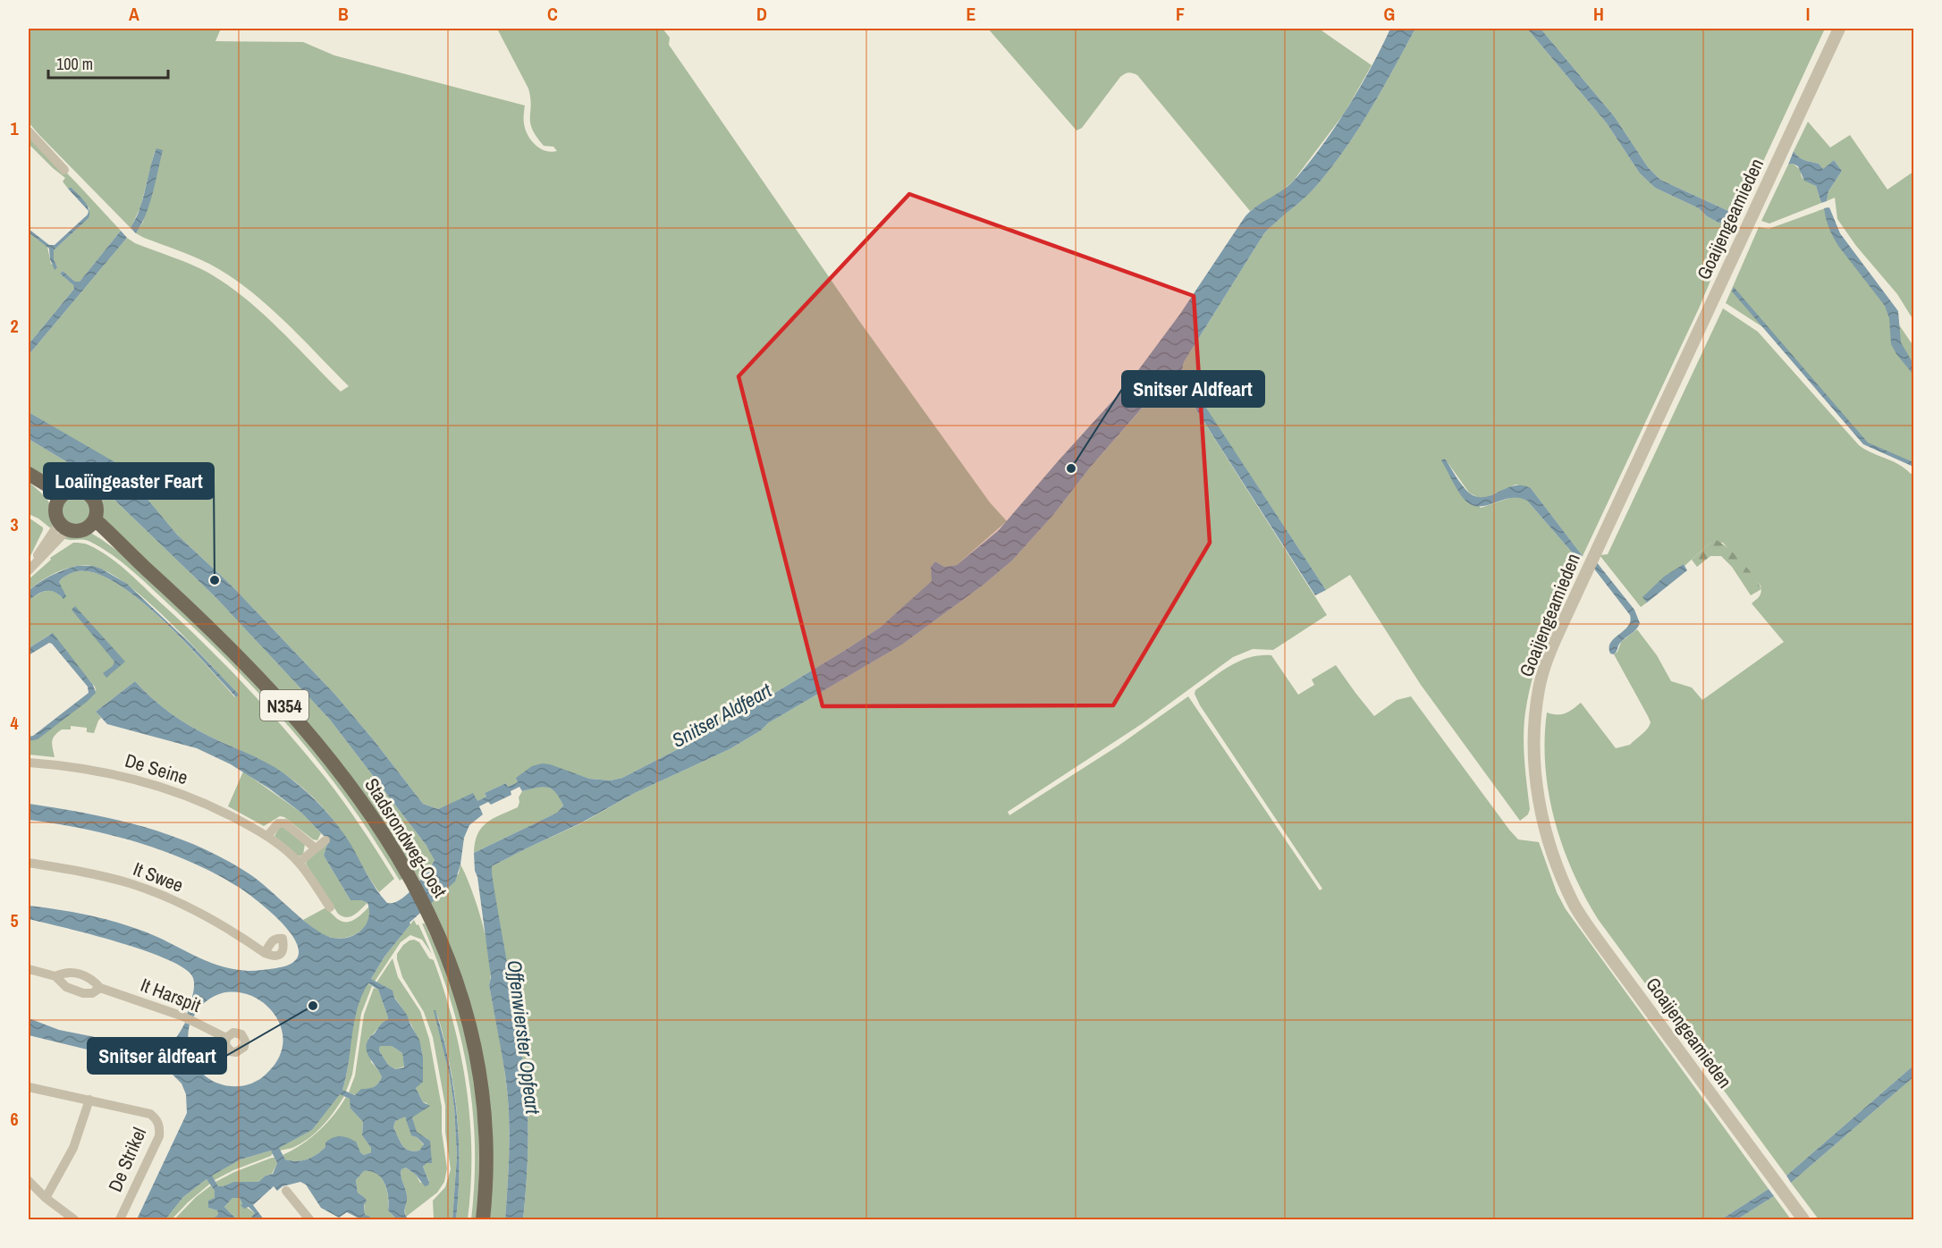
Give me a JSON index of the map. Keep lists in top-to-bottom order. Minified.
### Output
{"streets":{"main road":["N354","Stadsrondweg-Oost"],"street":["Goaijengeamieden","De Seine","It Swee","It Harspit","De Strikel"]},"water":["Snitser Aldfeart","Offenwierster Opfeart"],"places":["Snitser Aldfeart","Loaiïngeaster Feart","Snitser âldfeart"],"scale_bar":"100 m","grid":{"columns":["A","B","C","D","E","F","G","H","I"],"rows":["1","2","3","4","5","6"]}}
